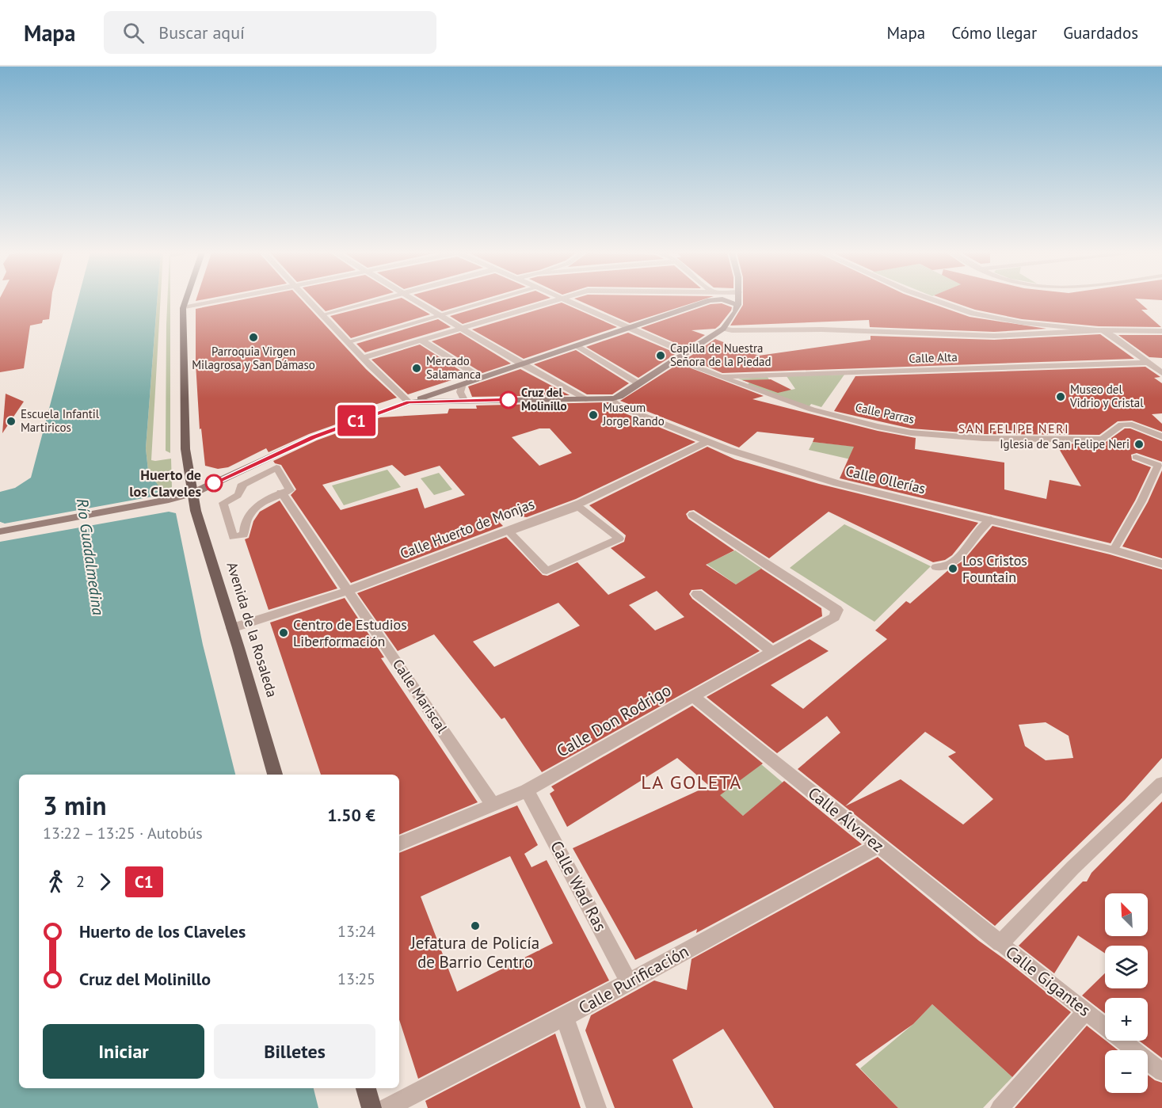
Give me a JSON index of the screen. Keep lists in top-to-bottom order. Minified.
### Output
{"streets":{"main road":["Avenida de la Rosaleda"],"street":["Calle Alta","Calle Parras","Calle Ollerías","Calle Huerto de Monjas","Calle Mariscal","Calle Don Rodrigo","Calle Álvarez","Calle Wad Ras","Calle Purificación","Calle Gigantes"]},"crossings":[["Calle Alta","Calle Parras"],["Calle Ollerías","Calle Huerto de Monjas"],["Calle Huerto de Monjas","Avenida de la Rosaleda"],["Calle Huerto de Monjas","Calle Mariscal"],["Calle Mariscal","Calle Don Rodrigo"],["Calle Don Rodrigo","Calle Álvarez"],["Calle Don Rodrigo","Calle Wad Ras"],["Calle Álvarez","Calle Purificación"],["Calle Álvarez","Calle Gigantes"],["Calle Wad Ras","Calle Purificación"]],"districts":["SAN FELIPE NERI","LA GOLETA"],"water":["Río Guadalmedina"],"places":["Parroquia Virgen Milagrosa y San Dámaso","Capilla de Nuestra Señora de la Piedad","Mercado Salamanca","Museo del Vidrio y Cristal","Cruz del Molinillo","Museum Jorge Rando","Escuela Infantil Martiricos","Iglesia de San Felipe Neri","Huerto de los Claveles","Los Cristos Fountain","Centro de Estudios Liberformación","Jefatura de Policía de Barrio Centro"],"lines":["bus line C1"],"north":"top left","page":{"header":"Mapa","search":"Buscar aquí","nav":["Mapa","Cómo llegar","Guardados"],"on_map":"C1","heading":["3 min","13:22 – 13:25 · Autobús","1.50 €"],"legs":["2","C1"],"map_buttons":["+","−"],"list":[{"name":"Huerto de los Claveles","value":"13:24"},{"name":"Cruz del Molinillo","value":"13:25"}],"buttons":["Iniciar","Billetes"]}}
